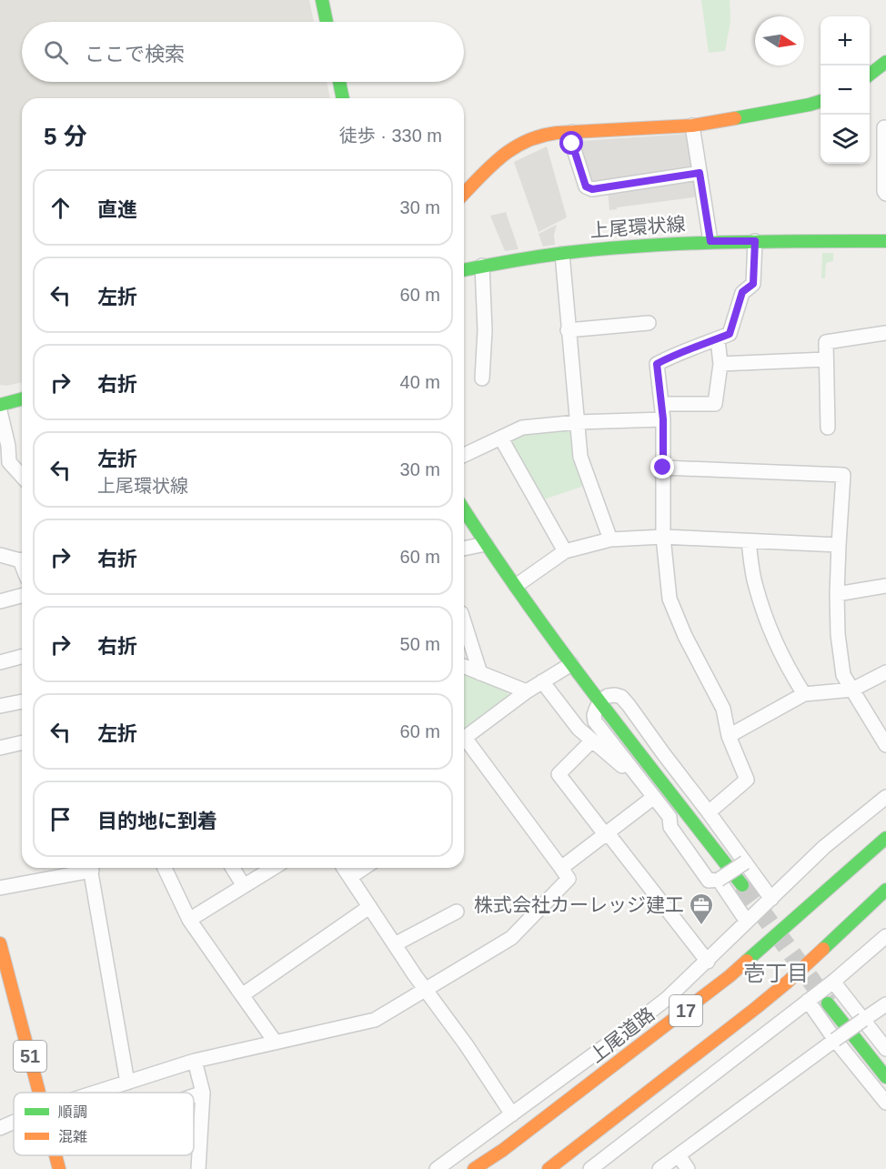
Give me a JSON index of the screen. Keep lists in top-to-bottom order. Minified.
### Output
{"streets":{"main road":["上尾環状線","17","上尾道路","51"]},"districts":["壱丁目"],"places":{"office":["株式会社カーレッジ建工"]},"legend":["順調","混雑"],"north":"right","page":{"map_buttons":["+","−"],"search":"ここで検索","heading":["5 分","徒歩 · 330 m"],"list":[["直進","30 m"],["左折","60 m"],["右折","40 m"],["左折","上尾環状線","30 m"],["右折","60 m"],["右折","50 m"],["左折","60 m"],"目的地に到着"]}}
